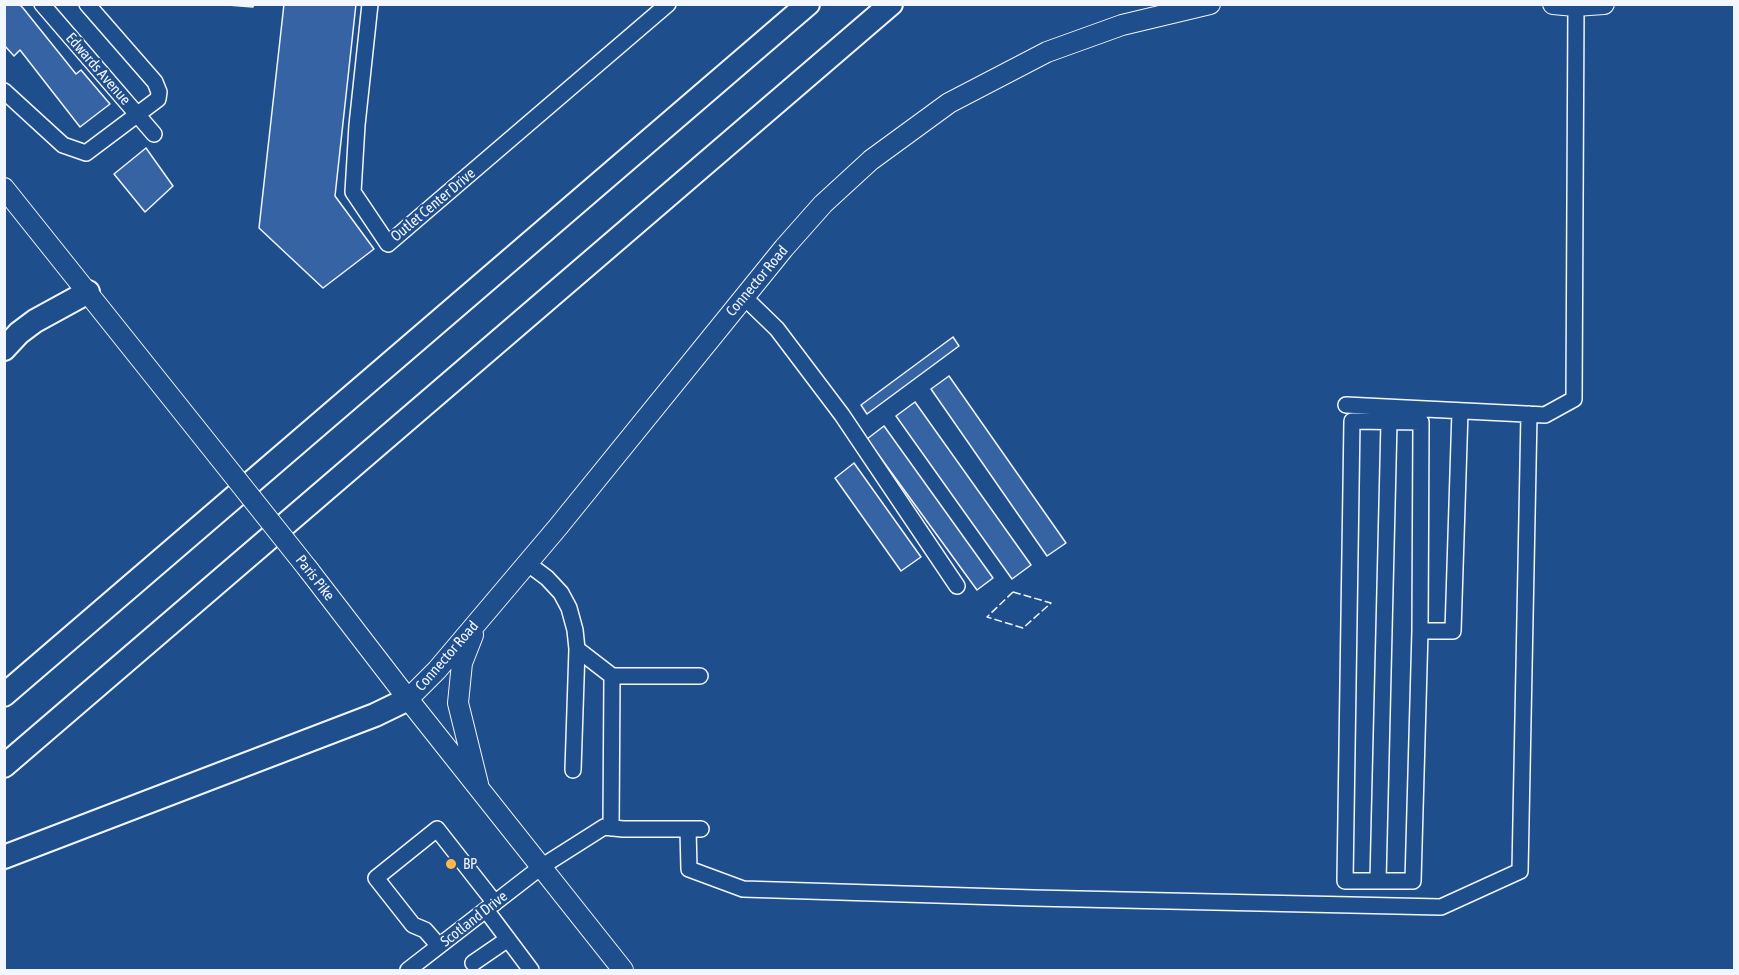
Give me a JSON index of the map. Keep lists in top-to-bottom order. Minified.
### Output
{"streets":{"main road":["Connector Road","Paris Pike"],"street":["Edwards Avenue","Outlet Center Drive","Scotland Drive"]},"crossings":[["Connector Road","Paris Pike"],["Paris Pike","Scotland Drive"]],"places":["BP"]}
